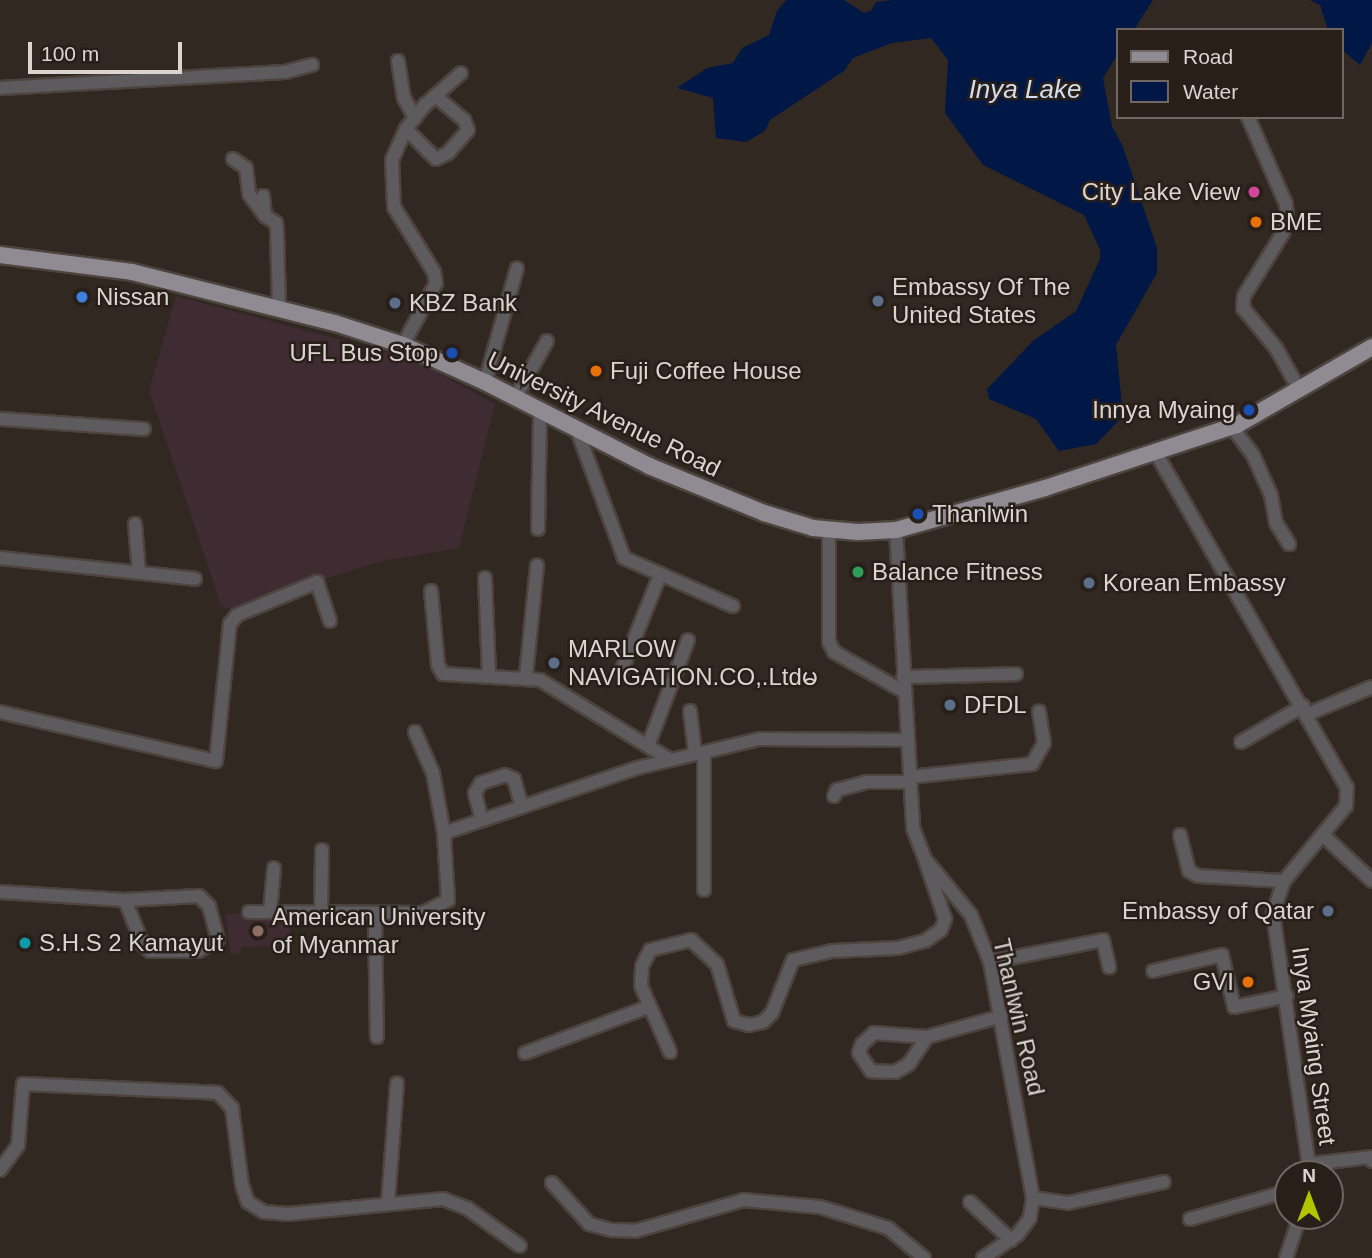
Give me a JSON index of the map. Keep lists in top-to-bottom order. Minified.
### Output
{"streets":{"main road":["University Avenue Road"],"street":["Thanlwin Road","Inya Myaing Street"]},"crossings":[["University Avenue Road","Thanlwin Road"],["University Avenue Road","Inya Myaing Street"]],"water":["Inya Lake"],"places":["City Lake View","BME","Nissan","Embassy Of The United States","KBZ Bank","UFL Bus Stop","Fuji Coffee House","Innya Myaing","Thanlwin","Balance Fitness","Korean Embassy","MARLOW NAVIGATION.CO,.Ltdမ","DFDL","Embassy of Qatar","American University of Myanmar","S.H.S 2 Kamayut","GVI"],"legend":["Road","Water"],"scale_bar":"100 m","north":"top"}
